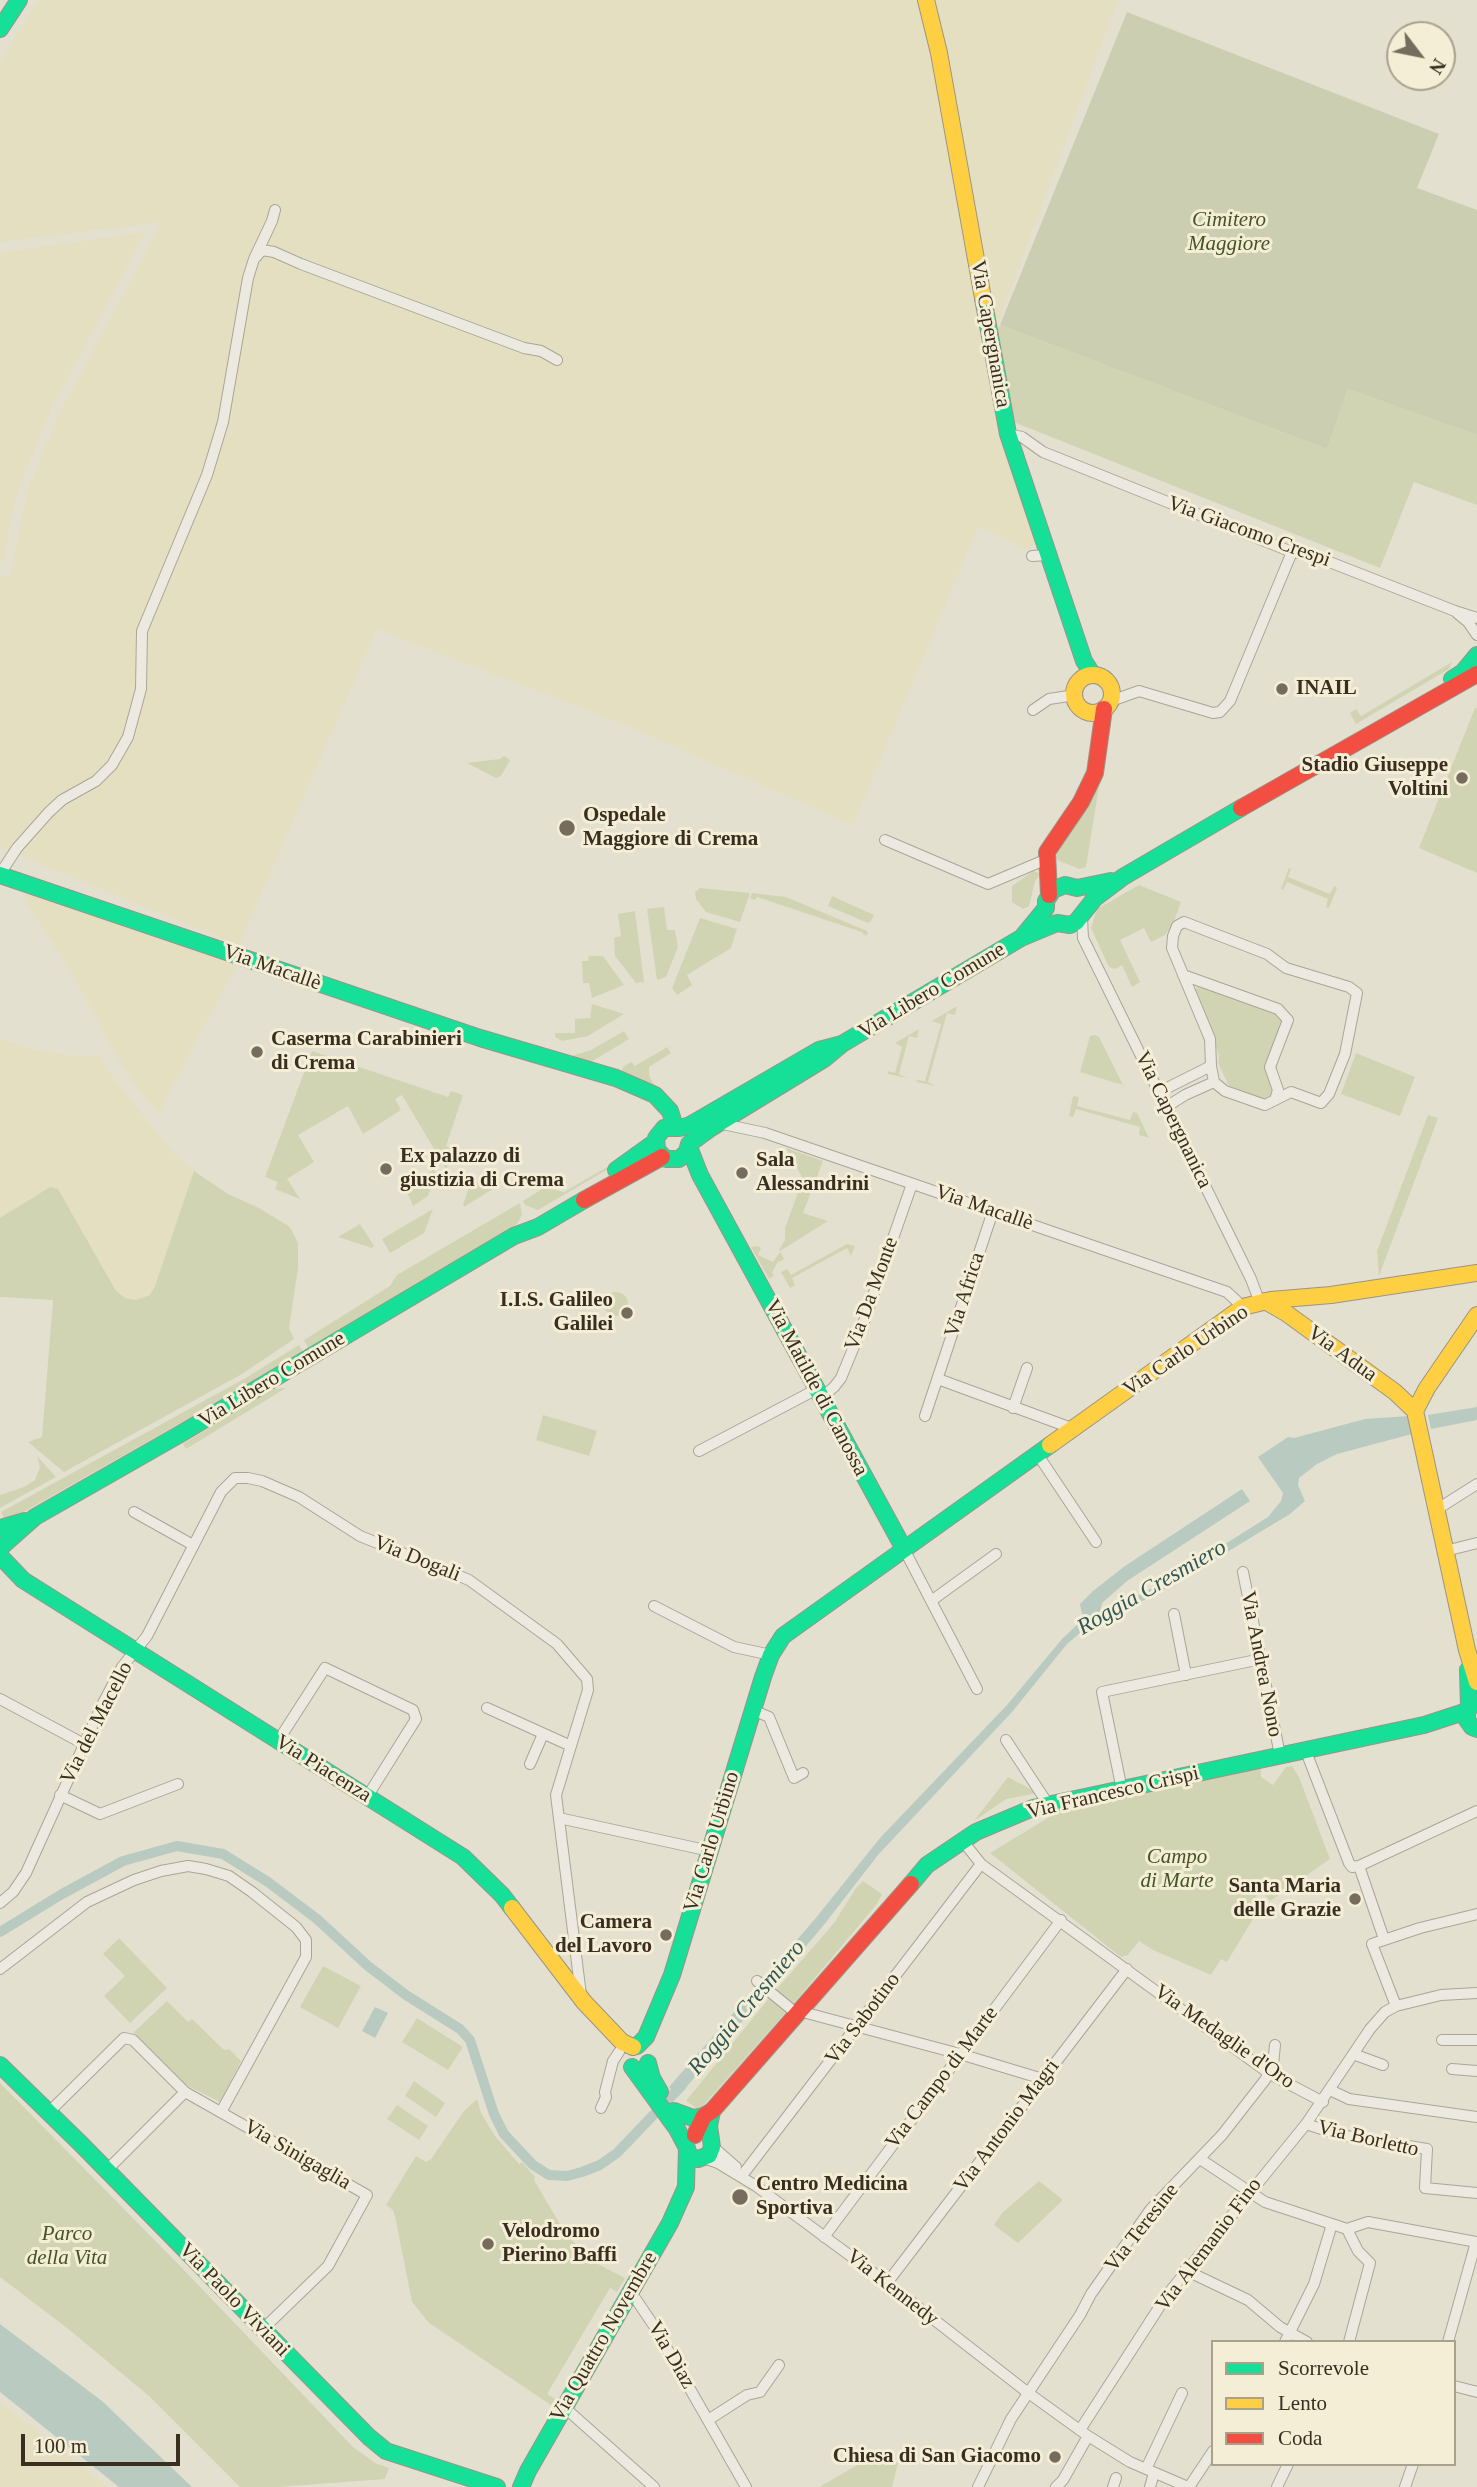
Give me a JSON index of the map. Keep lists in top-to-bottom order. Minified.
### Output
{"streets":{"main road":["Via Capergnanica","Via Macallè","Via Libero Comune","Via Carlo Urbino","Via Adua","Via Matilde di Canossa","Via Piacenza","Via Francesco Crispi","Via Paolo Viviani","Via Quattro Novembre"],"street":["Via Giacomo Crespi","Via Da Monte","Via Africa","Via Dogali","Via Andrea Nono","Via del Macello","Via Sabotino","Via Medaglie d'Oro","Via Campo di Marte","Via Antonio Magri","Via Borletto","Via Sinigaglia","Via Teresine","Via Alemanio Fino","Via Kennedy","Via Diaz"]},"crossings":[["Via Capergnanica","Via Giacomo Crespi"],["Via Capergnanica","Via Libero Comune"],["Via Capergnanica","Via Carlo Urbino"],["Via Capergnanica","Via Adua"],["Via Macallè","Via Libero Comune"],["Via Macallè","Via Da Monte"],["Via Macallè","Via Africa"],["Via Macallè","Via Carlo Urbino"],["Via Macallè","Via Matilde di Canossa"],["Via Libero Comune","Via Matilde di Canossa"],["Via Da Monte","Via Matilde di Canossa"],["Via Carlo Urbino","Via Adua"],["Via Carlo Urbino","Via Matilde di Canossa"],["Via Carlo Urbino","Via Piacenza"],["Via Dogali","Via del Macello"],["Via Dogali","Via Piacenza"],["Via Andrea Nono","Via Francesco Crispi"],["Via del Macello","Via Piacenza"],["Via Francesco Crispi","Via Medaglie d'Oro"],["Via Sabotino","Via Medaglie d'Oro"],["Via Sabotino","Via Kennedy"],["Via Medaglie d'Oro","Via Campo di Marte"],["Via Medaglie d'Oro","Via Antonio Magri"],["Via Medaglie d'Oro","Via Teresine"],["Via Medaglie d'Oro","Via Alemanio Fino"],["Via Campo di Marte","Via Kennedy"],["Via Antonio Magri","Via Kennedy"],["Via Borletto","Via Alemanio Fino"],["Via Sinigaglia","Via Paolo Viviani"],["Via Teresine","Via Kennedy"],["Via Alemanio Fino","Via Kennedy"],["Via Kennedy","Via Quattro Novembre"],["Via Quattro Novembre","Via Diaz"]],"water":["Roggia Cresmiero"],"parks":["Cimitero Maggiore","Campo di Marte","Parco della Vita"],"places":["INAIL","Stadio Giuseppe Voltini","Ospedale Maggiore di Crema","Caserma Carabinieri di Crema","Ex palazzo di giustizia di Crema","Sala Alessandrini","I.I.S. Galileo Galilei","Santa Maria delle Grazie","Camera del Lavoro","Centro Medicina Sportiva","Velodromo Pierino Baffi","Chiesa di San Giacomo"],"legend":["Scorrevole","Lento","Coda"],"scale_bar":"100 m","north":"bottom right"}
